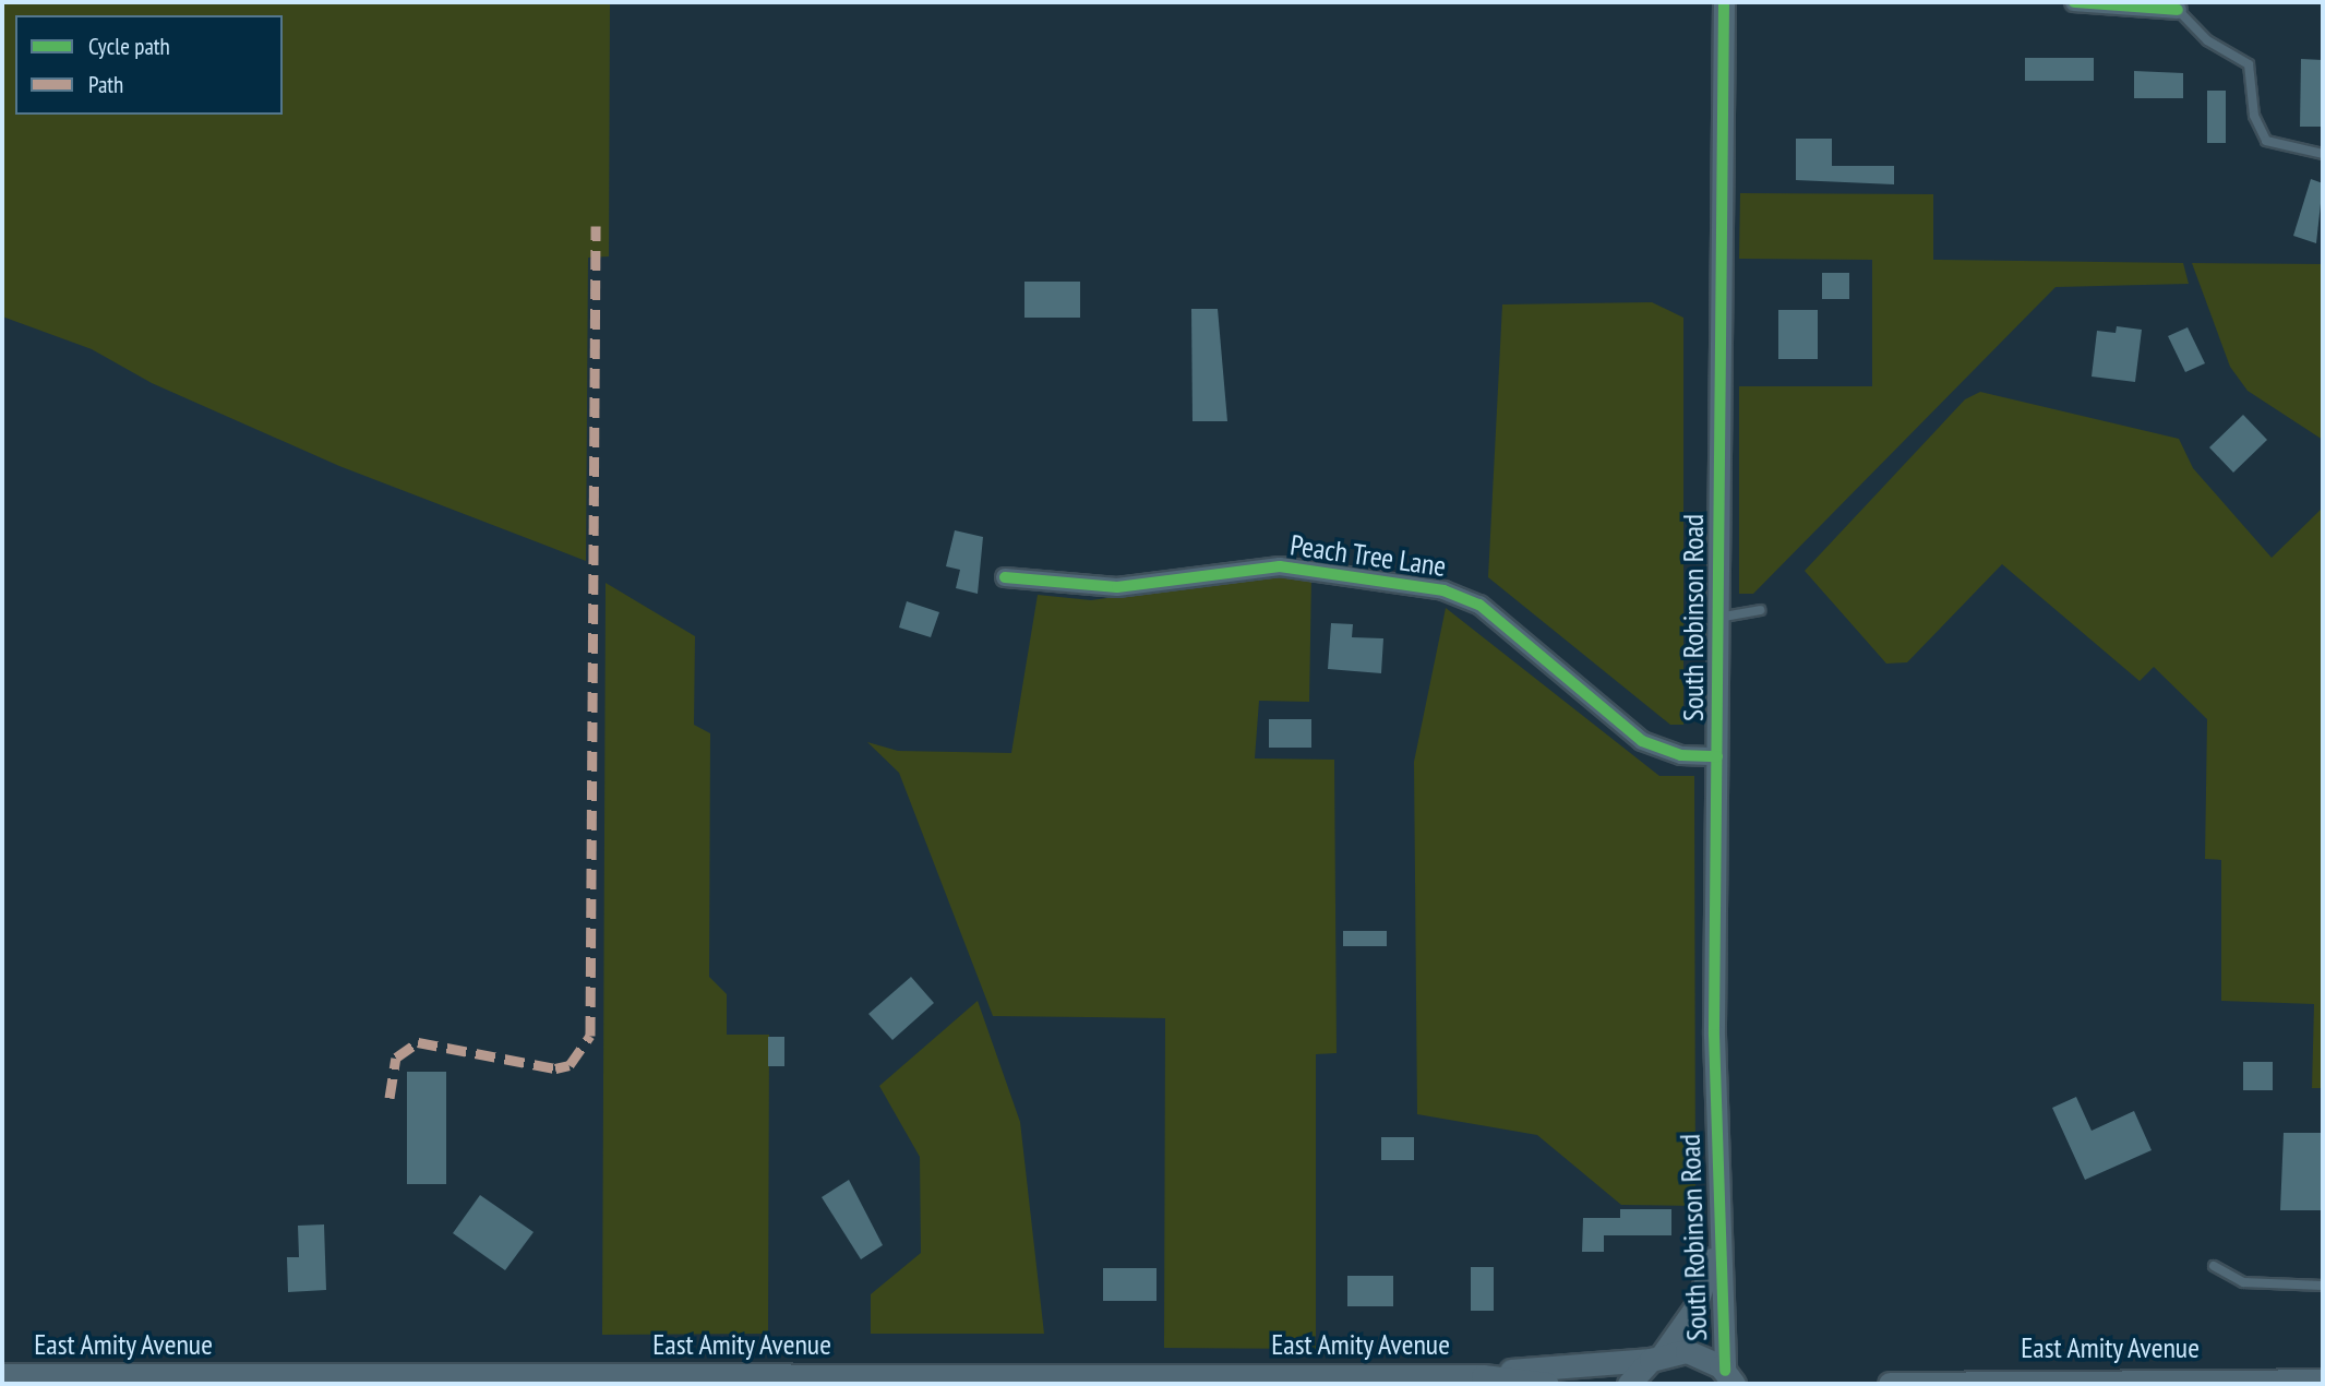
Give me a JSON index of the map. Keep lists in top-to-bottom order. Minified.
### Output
{"streets":{"main road":["East Amity Avenue"],"street":["Peach Tree Lane","South Robinson Road"]},"crossings":[["Peach Tree Lane","South Robinson Road"],["South Robinson Road","East Amity Avenue"]],"legend":["Cycle path","Path"]}
